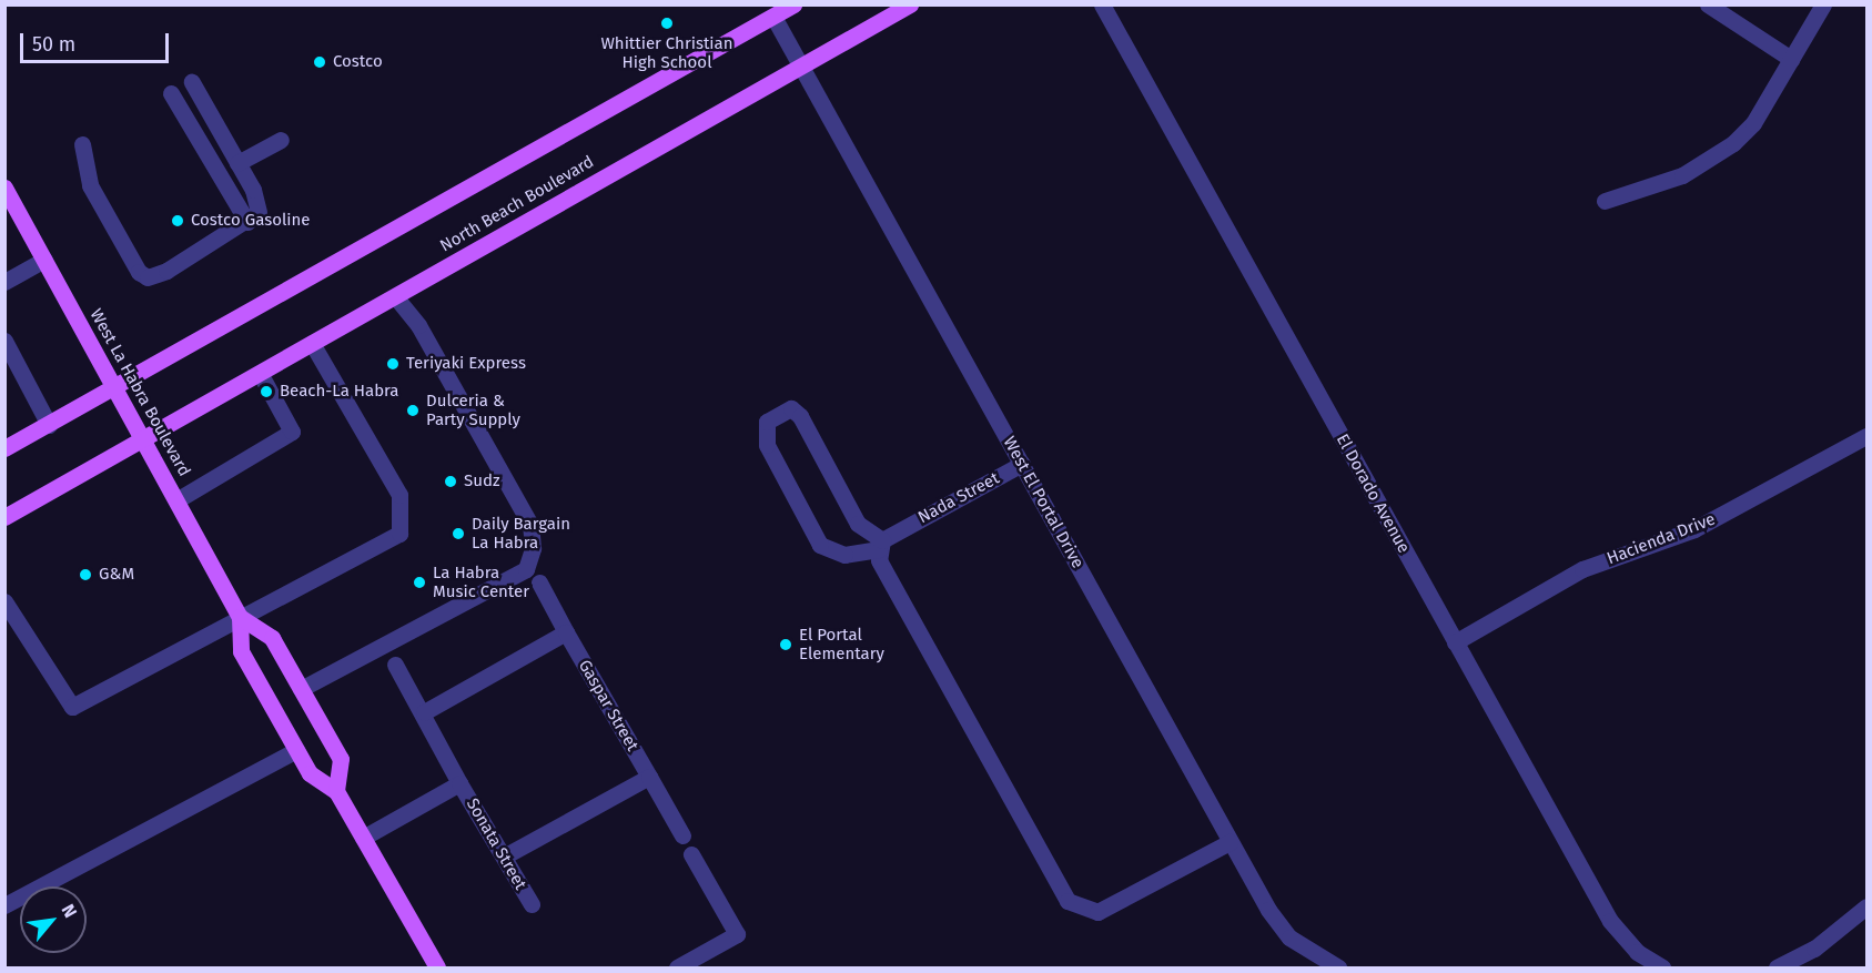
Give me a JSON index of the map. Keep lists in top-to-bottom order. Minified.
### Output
{"streets":{"main road":["North Beach Boulevard","West La Habra Boulevard"],"street":["El Dorado Avenue","Nada Street","West El Portal Drive","Hacienda Drive","Gaspar Street","Sonata Street"]},"crossings":[["North Beach Boulevard","West La Habra Boulevard"],["North Beach Boulevard","West El Portal Drive"],["West La Habra Boulevard","Sonata Street"],["El Dorado Avenue","Hacienda Drive"],["Nada Street","West El Portal Drive"]],"places":["Whittier Christian High School","Costco","Costco Gasoline","Teriyaki Express","Beach-La Habra","Dulceria & Party Supply","Sudz","Daily Bargain La Habra","G&M","La Habra Music Center","El Portal Elementary"],"scale_bar":"50 m","north":"top right"}
